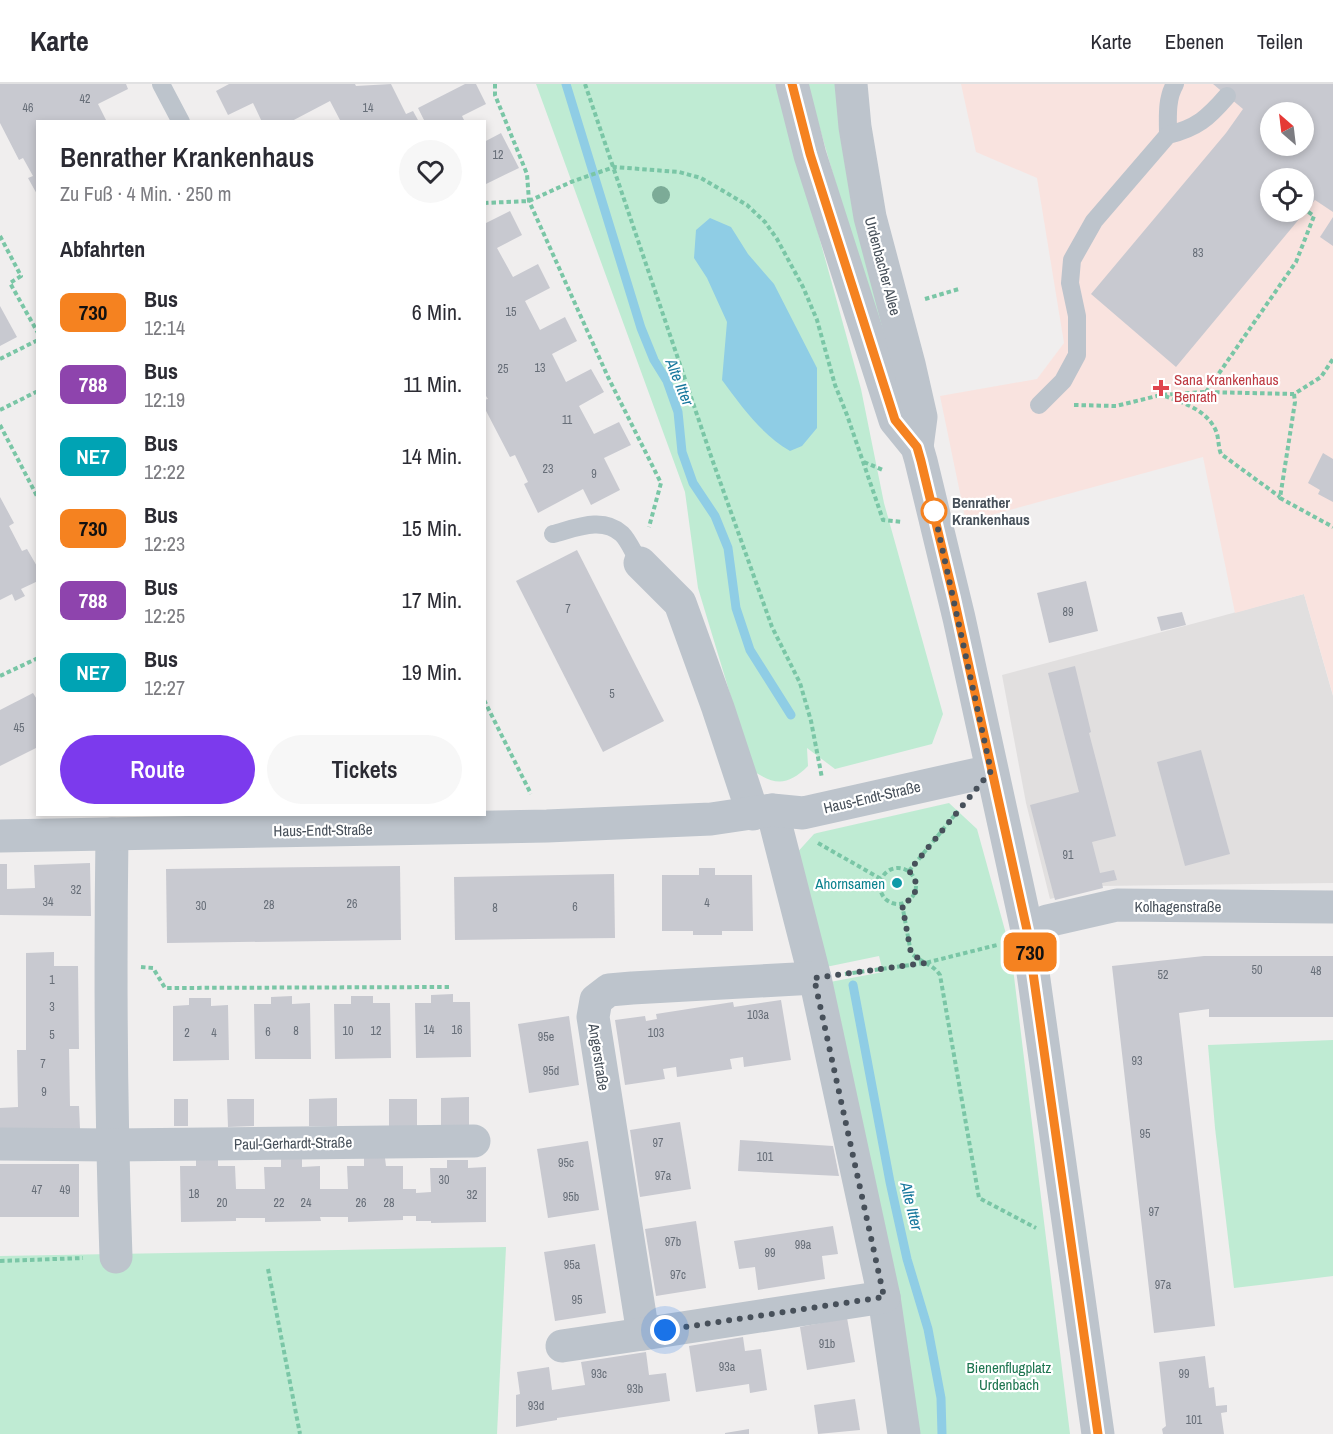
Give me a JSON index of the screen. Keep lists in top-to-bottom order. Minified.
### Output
{"streets":{"street":["Urdenbacher Allee","Haus-Endt-Straße","Kolhagenstraße","Angerstraße","Paul-Gerhardt-Straße"]},"crossings":[["Urdenbacher Allee","Haus-Endt-Straße"],["Urdenbacher Allee","Kolhagenstraße"]],"water":["Alte Itter"],"parks":["Bienenflugplatz Urdenbach"],"places":{"health":["Sana Krankenhaus Benrath"],"other":["Benrather Krankenhaus","Ahornsamen"]},"lines":["bus line 730"],"house_numbers":["42","46","14","12","83","15","13","25","11","23","9","7","89","5","45","91","32","34","4","26","28","30","6","8","50","48","52","1","3","103a","14","16","8","10","12","6","2","4","103","5","95e","93","7","95d","9","95","97","101","95c","97a","30","47","49","18","32","95b","20","22","24","26","28","97","97b","99a","99","95a","97c","97a","95","91b","93a","93c","99","93b","93d","101"],"north":"top left","page":{"header":"Karte","nav":["Karte","Ebenen","Teilen"],"on_map":"730","heading":[["Benrather Krankenhaus","Zu Fuß · 4 Min. · 250 m"],"Abfahrten"],"list":[{"mark":"730","name":"Bus","note":"12:14","value":"6 Min."},{"mark":"788","name":"Bus","note":"12:19","value":"11 Min."},{"mark":"NE7","name":"Bus","note":"12:22","value":"14 Min."},{"mark":"730","name":"Bus","note":"12:23","value":"15 Min."},{"mark":"788","name":"Bus","note":"12:25","value":"17 Min."},{"mark":"NE7","name":"Bus","note":"12:27","value":"19 Min."}],"buttons":["Route","Tickets"]}}
